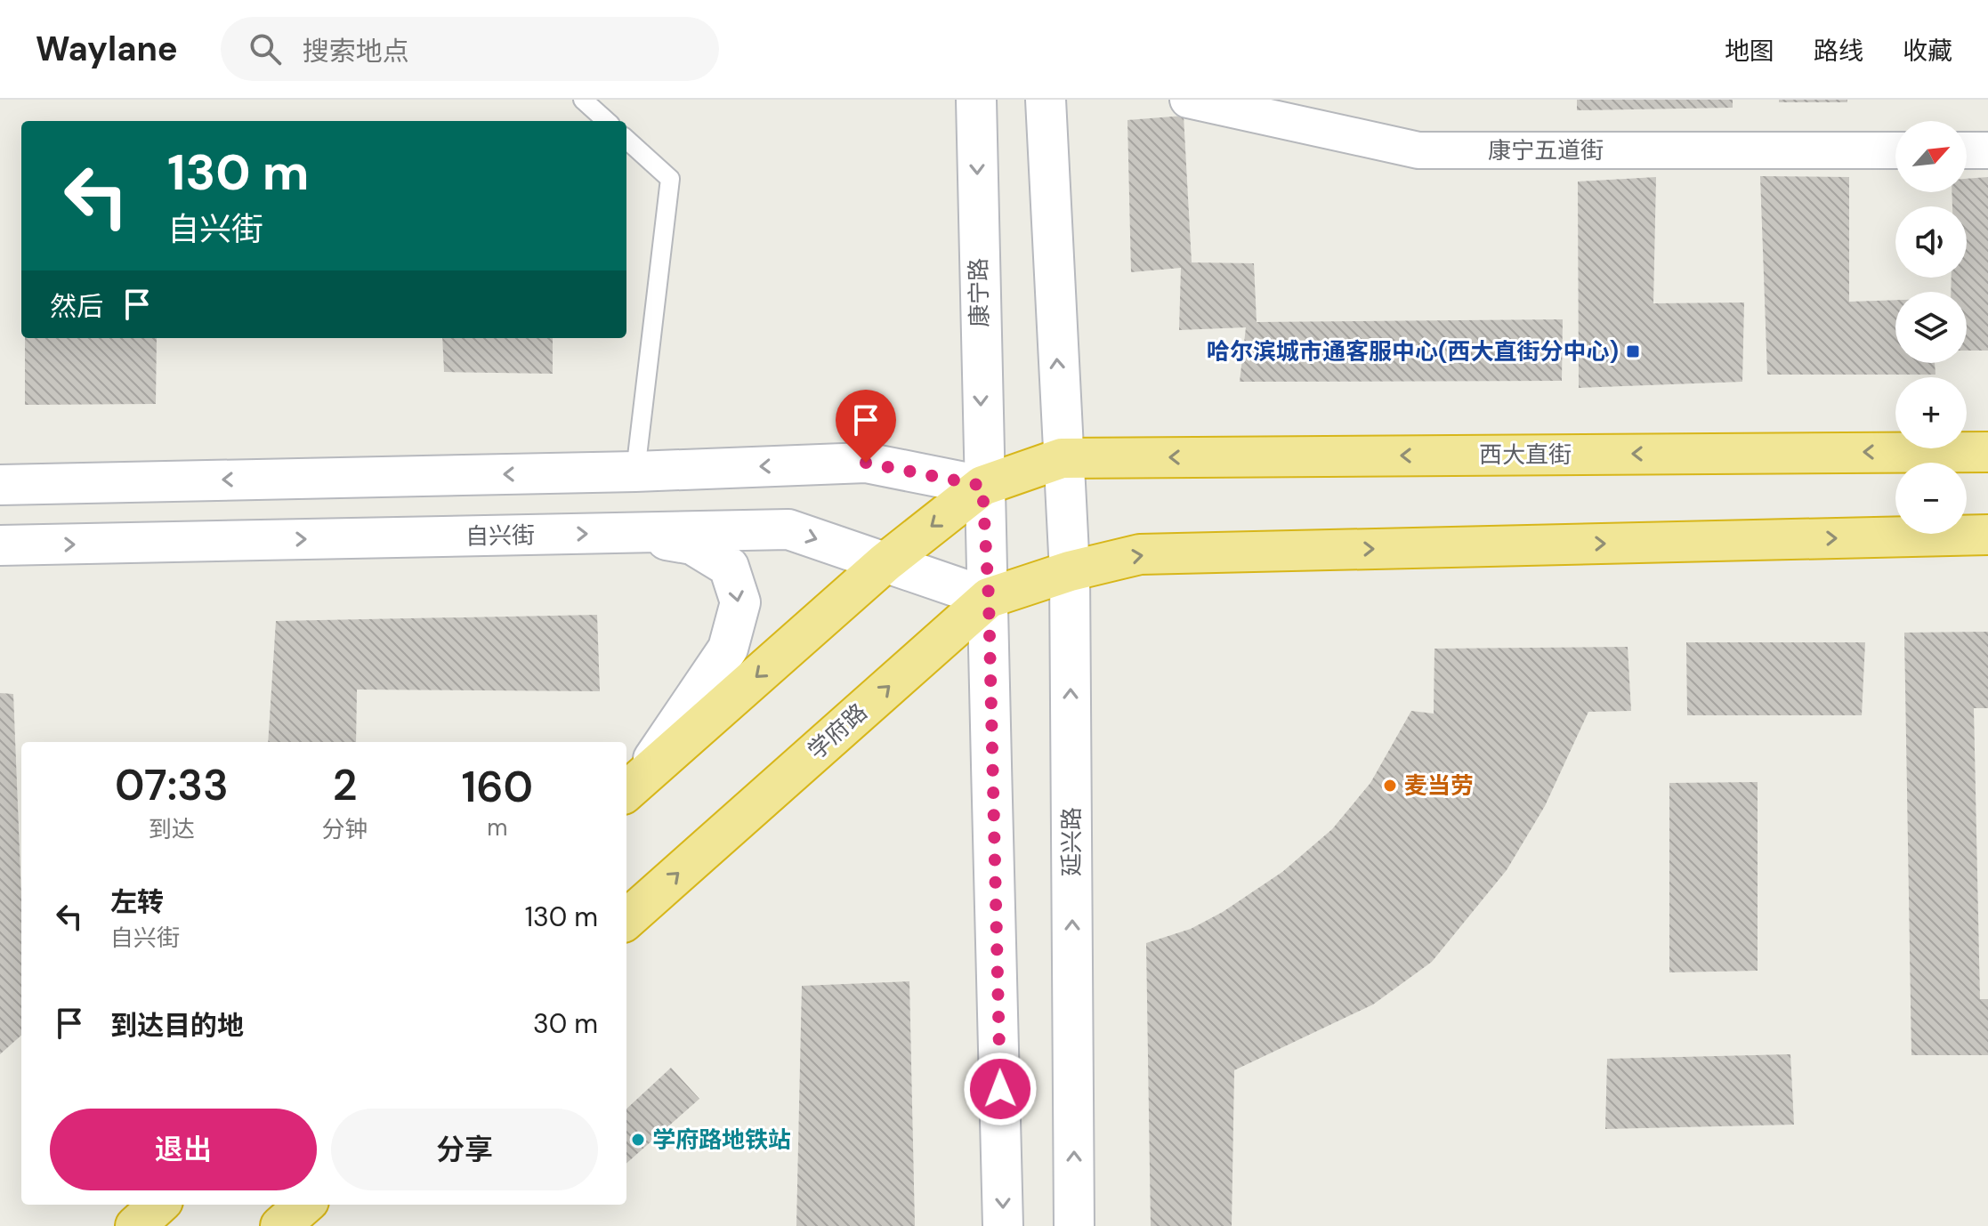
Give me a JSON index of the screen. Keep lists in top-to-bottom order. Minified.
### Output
{"streets":{"highway":["西大直街","学府路"],"main road":["康宁路","自兴街","延兴路"],"street":["康宁五道街"]},"crossings":[["西大直街","延兴路"],["自兴街","学府路"],["学府路","延兴路"]],"places":{"transit":["哈尔滨城市通客服中心(西大直街分中心)"],"other":["麦当劳","学府路地铁站"]},"north":"top right","page":{"header":"Waylane","search":"搜索地点","nav":["地图","路线","收藏"],"map_buttons":["+","−"],"turn":["130 m","自兴街"],"then":"然后","eta":["07:33","到达","2","分钟","160","m"],"list":[{"name":"左转","note":"自兴街","value":"130 m"},{"name":"到达目的地","value":"30 m"}],"buttons":["退出","分享"]}}
